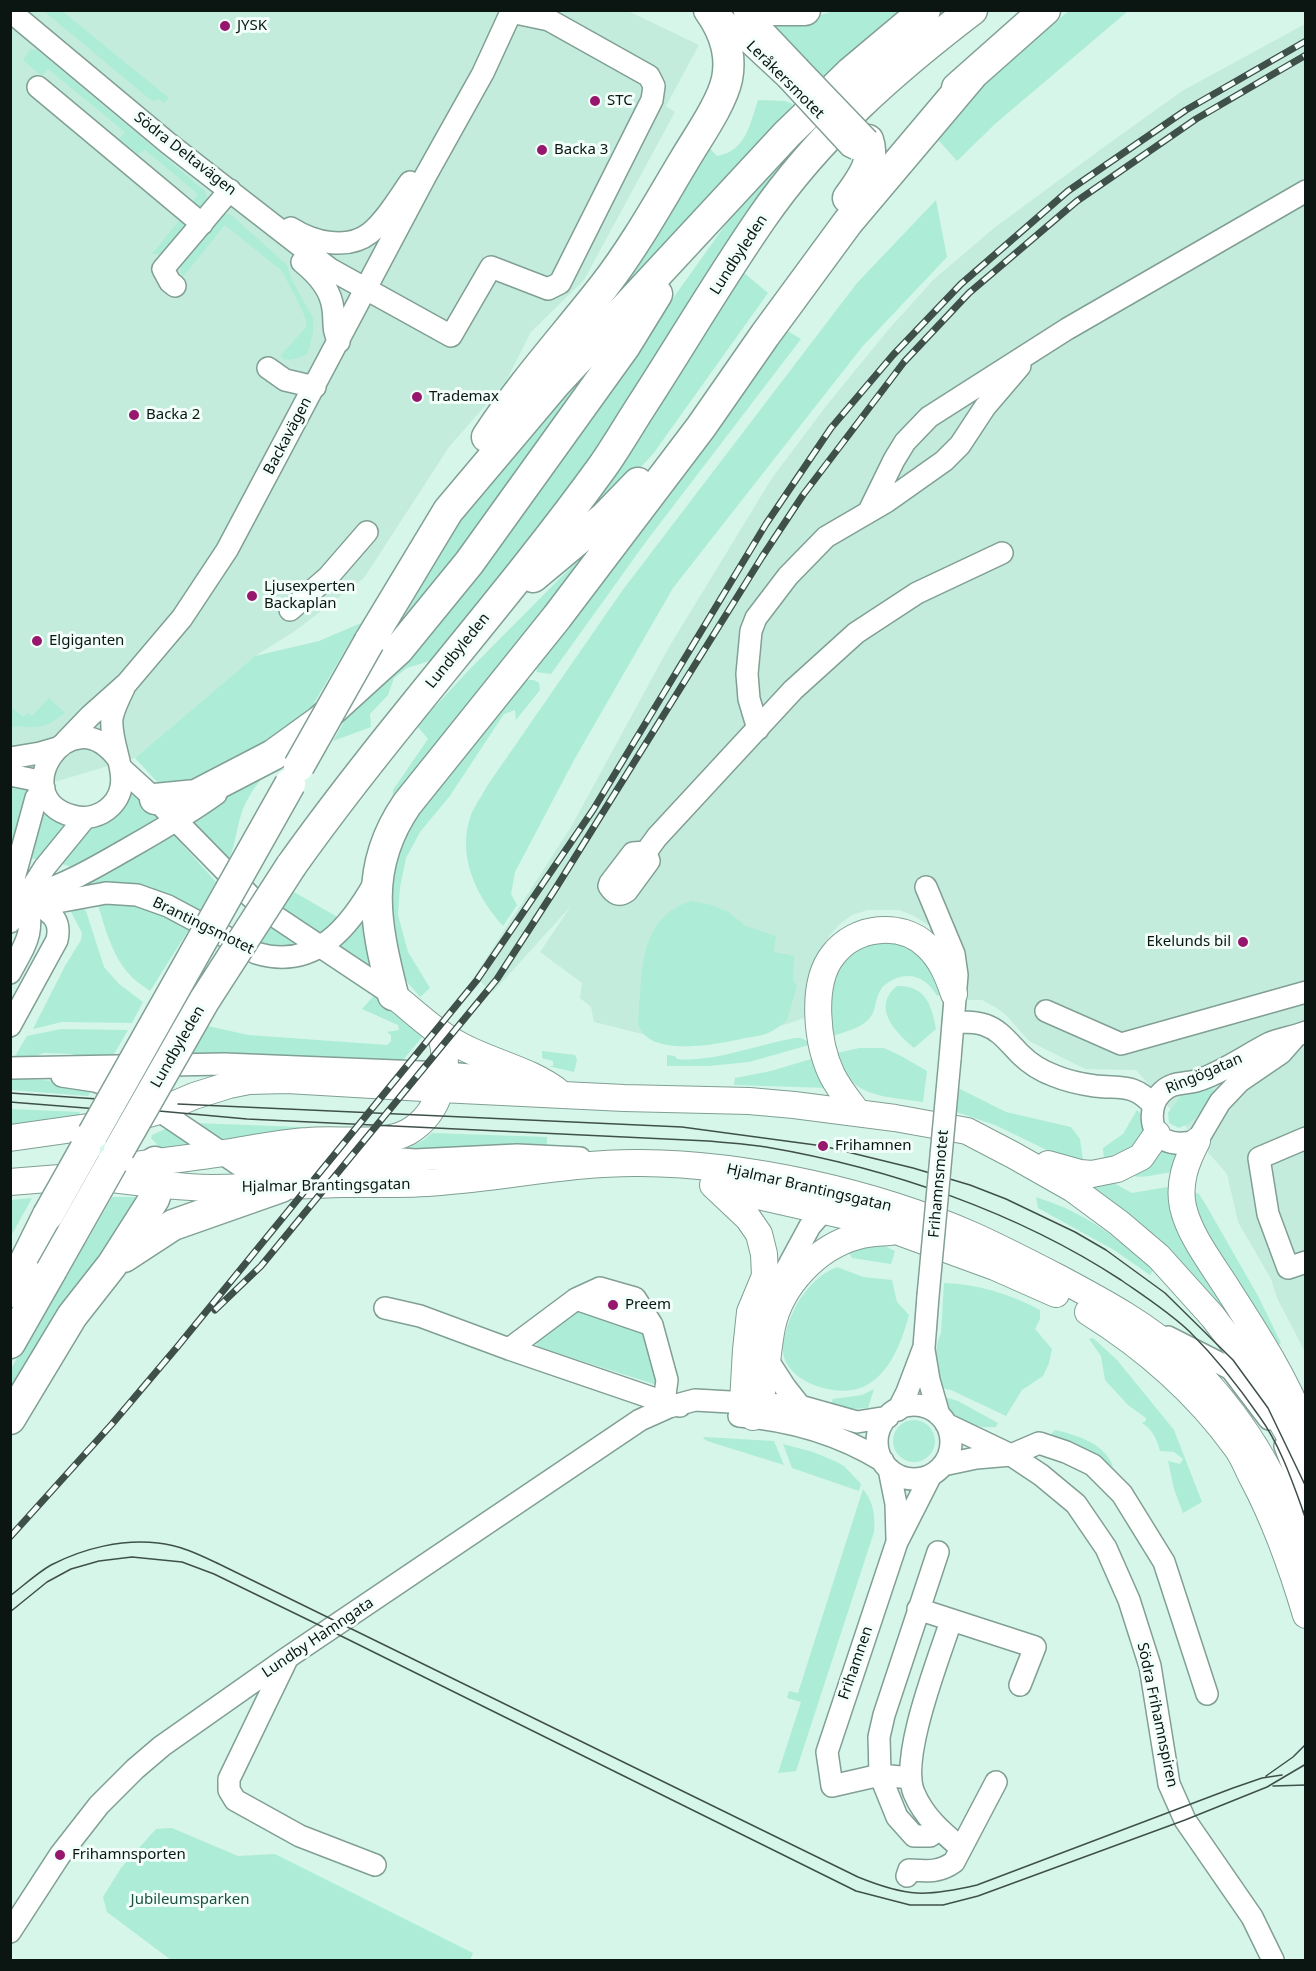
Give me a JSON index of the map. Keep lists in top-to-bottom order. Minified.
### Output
{"streets":{"highway":["Lundbyleden"],"main road":["Hjalmar Brantingsgatan"],"street":["Leråkersmotet","Södra Deltavägen","Backavägen","Brantingsmotet","Ringögatan","Frihamnsmotet","Lundby Hamngata","Frihamnen","Södra Frihamnspiren"]},"crossings":[["Södra Deltavägen","Backavägen"],["Frihamnsmotet","Lundby Hamngata"],["Frihamnsmotet","Frihamnen"],["Lundby Hamngata","Frihamnen"]],"parks":["Jubileumsparken"],"places":["JYSK","STC","Backa 3","Trademax","Backa 2","Ljusexperten Backaplan","Elgiganten","Ekelunds bil","Frihamnen","Preem","Frihamnsporten"]}
